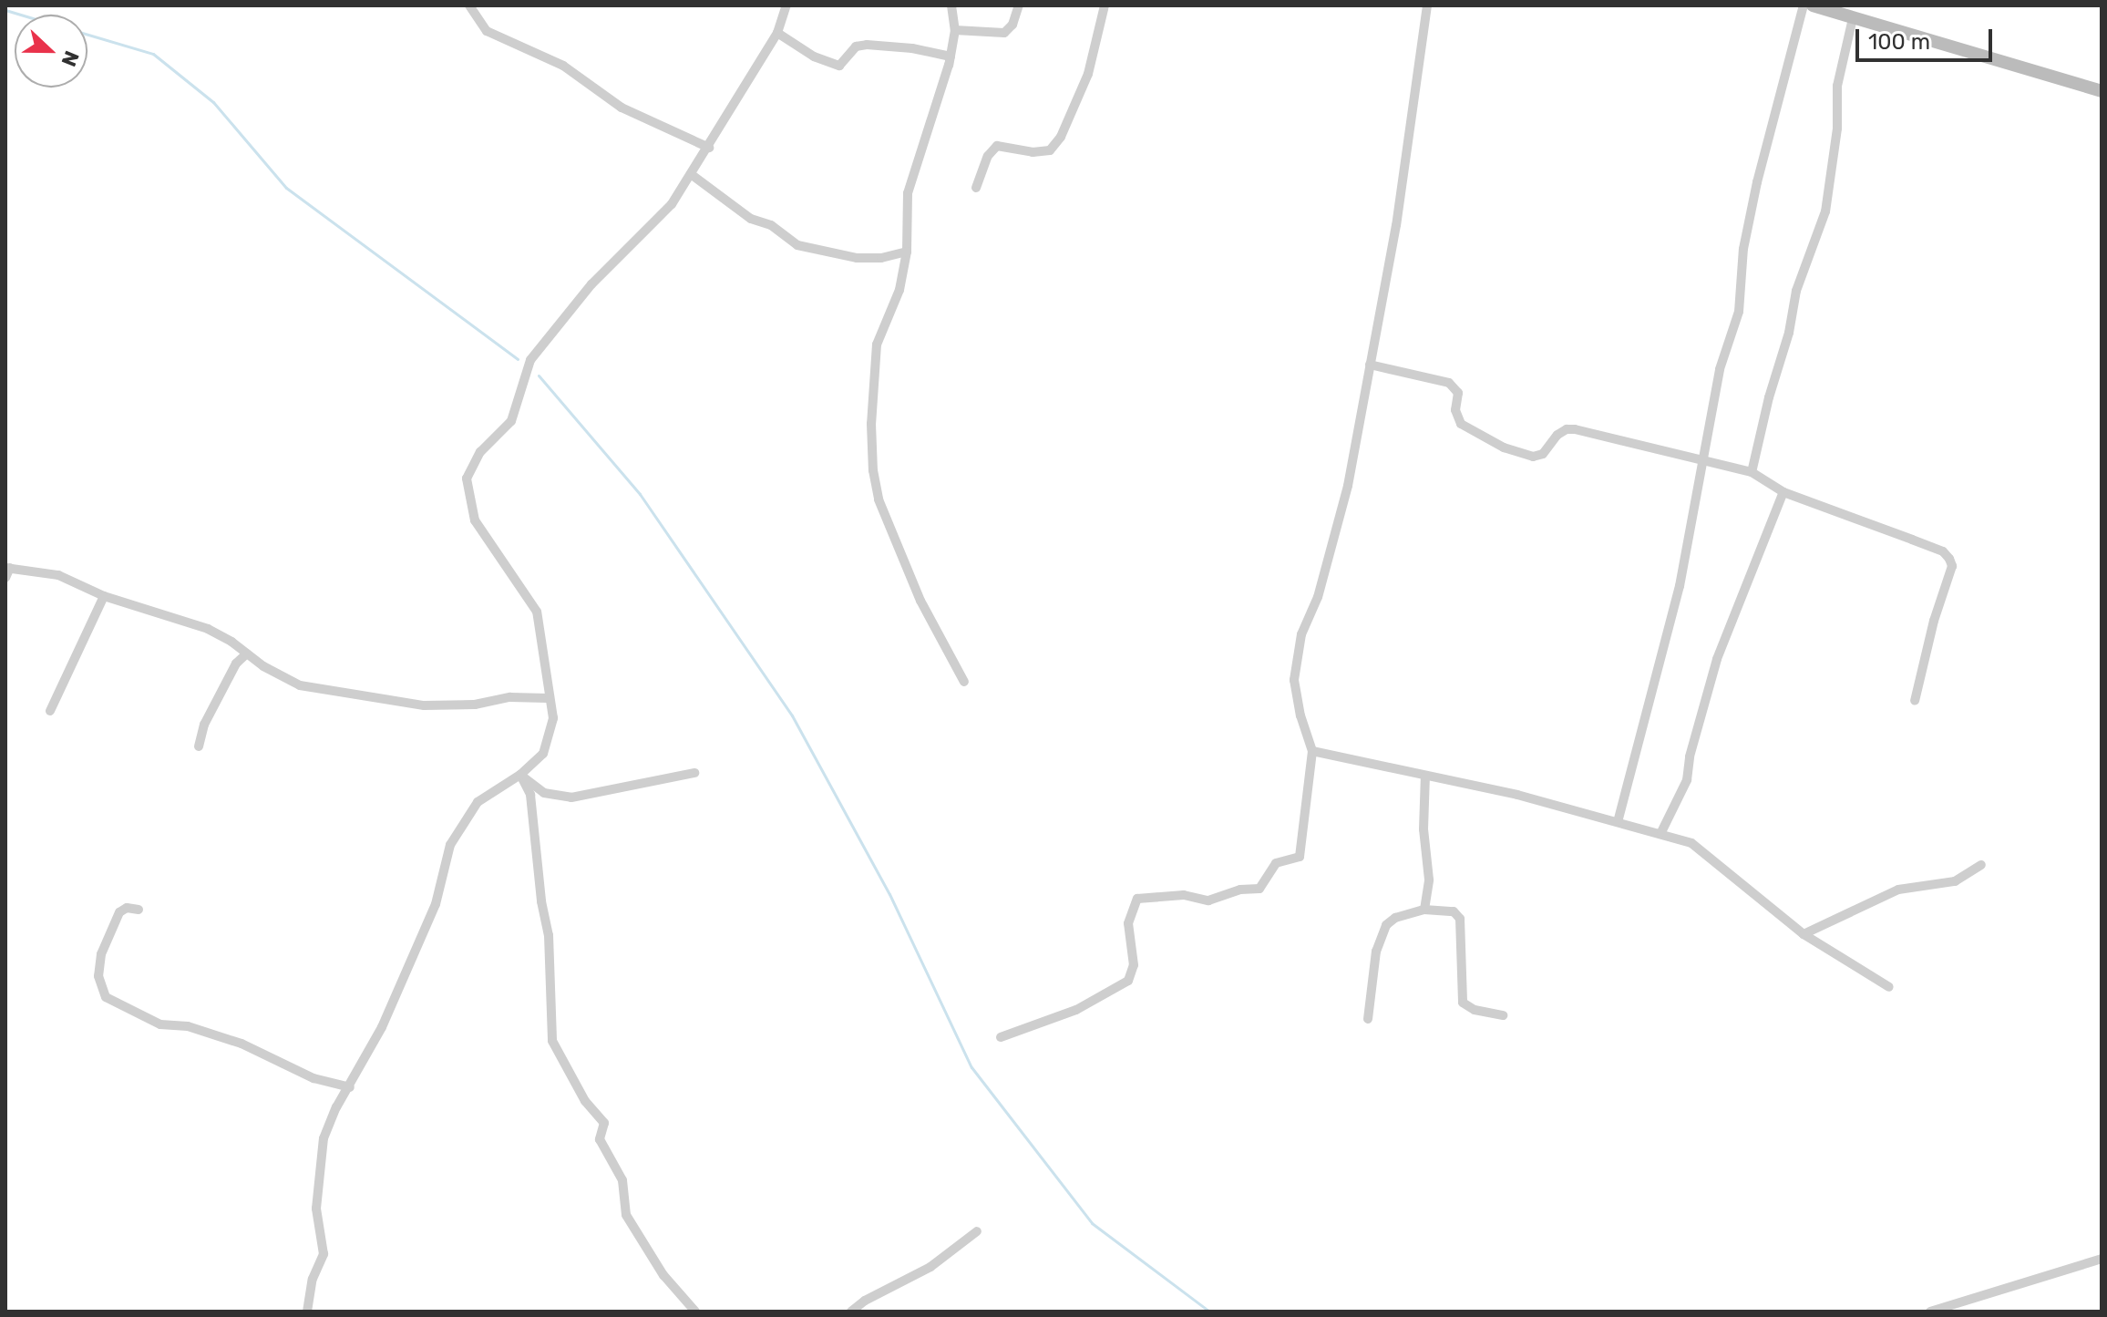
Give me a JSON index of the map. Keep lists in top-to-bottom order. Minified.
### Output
{"scale_bar":"100 m","north":"right"}
